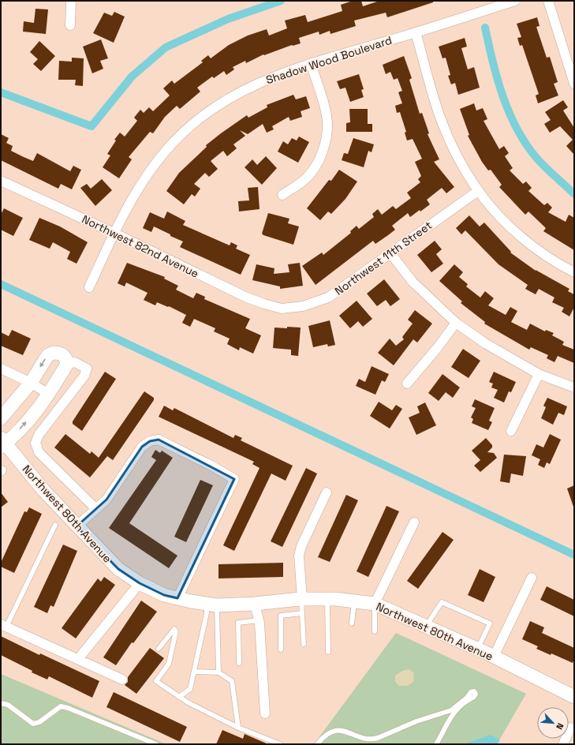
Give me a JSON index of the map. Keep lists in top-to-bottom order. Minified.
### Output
{"streets":{"street":["Shadow Wood Boulevard","Northwest 82nd Avenue","Northwest 11th Street","Northwest 80th Avenue"]},"crossings":[["Shadow Wood Boulevard","Northwest 82nd Avenue"],["Northwest 82nd Avenue","Northwest 11th Street"]],"north":"bottom right"}
